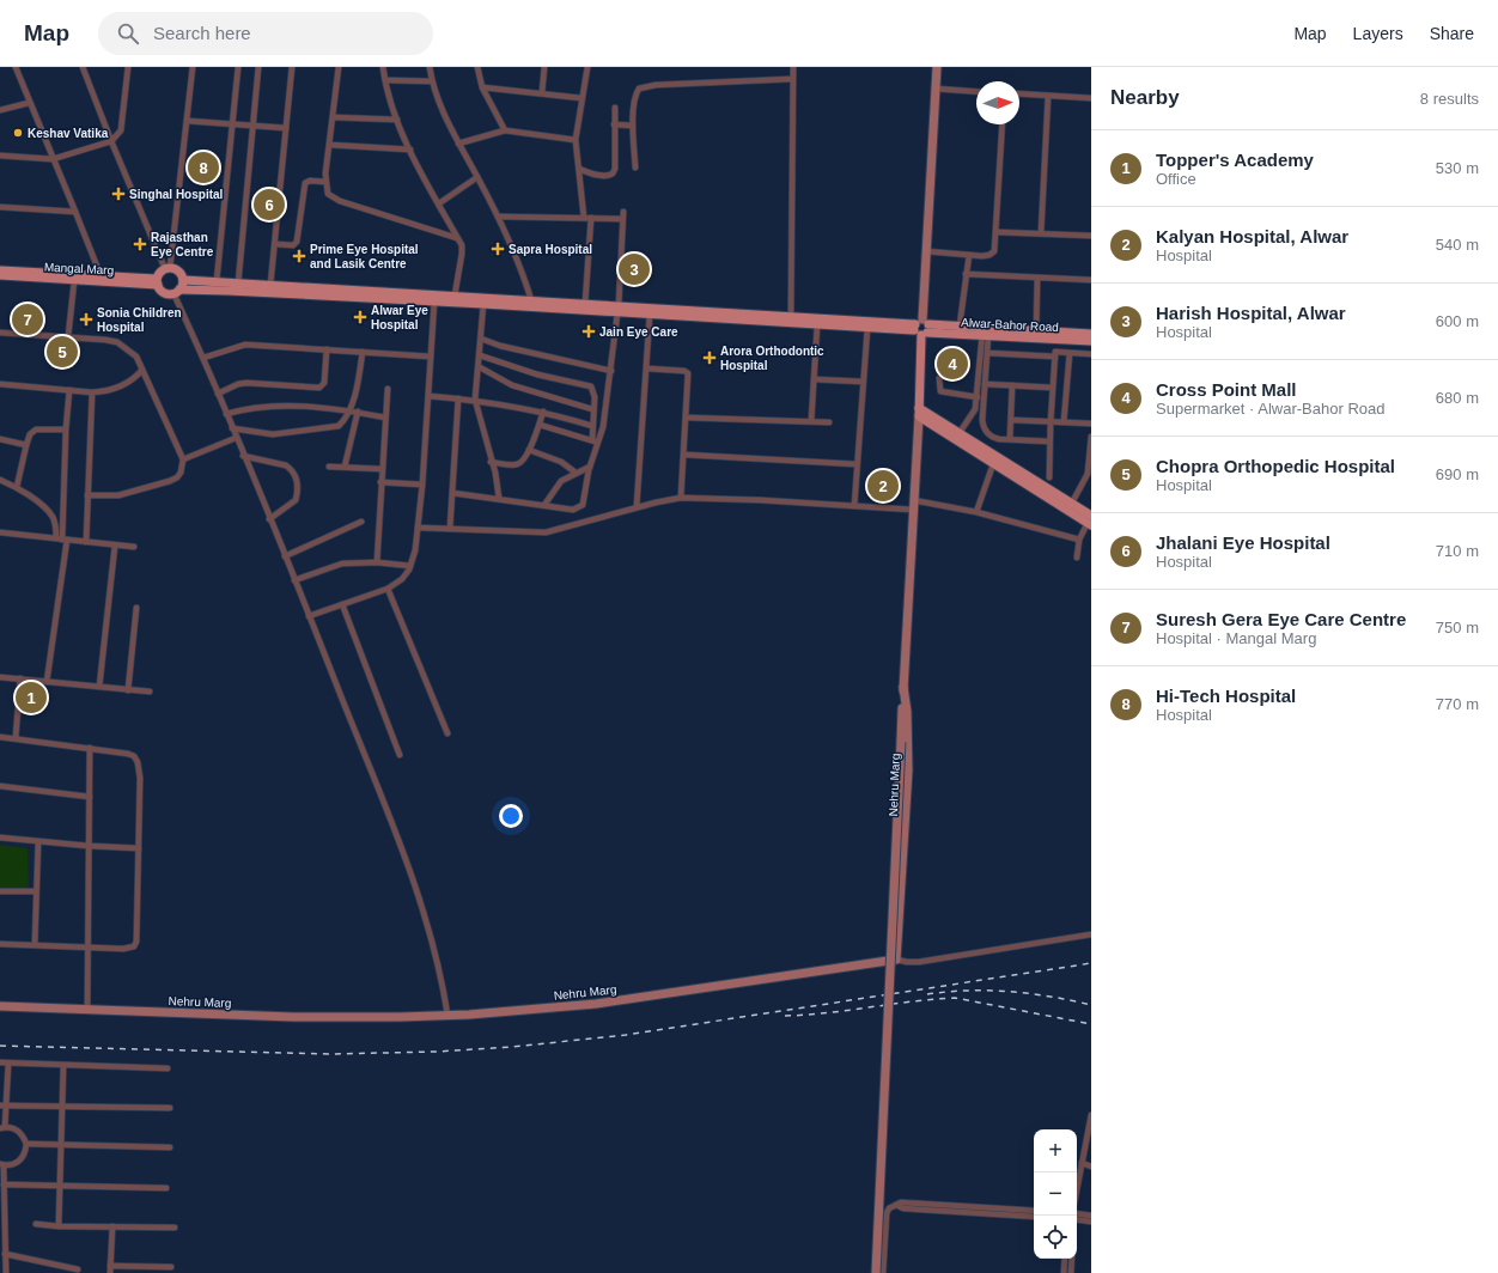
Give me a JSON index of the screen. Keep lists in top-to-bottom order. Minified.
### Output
{"streets":{"main road":["Mangal Marg","Alwar-Bahor Road"],"street":["Nehru Marg"]},"places":{"other":["Keshav Vatika"],"health":["Singhal Hospital","Rajasthan Eye Centre","Sapra Hospital","Prime Eye Hospital and Lasik Centre","Alwar Eye Hospital","Sonia Children Hospital","Jain Eye Care","Arora Orthodontic Hospital"]},"north":"right","page":{"header":"Map","search":"Search here","nav":["Map","Layers","Share"],"heading":["Nearby","8 results"],"list":[{"mark":"1","name":"Topper's Academy","note":"Office","value":"530 m"},{"mark":"2","name":"Kalyan Hospital, Alwar","note":"Hospital","value":"540 m"},{"mark":"3","name":"Harish Hospital, Alwar","note":"Hospital","value":"600 m"},{"mark":"4","name":"Cross Point Mall","note":"Supermarket · Alwar-Bahor Road","value":"680 m"},{"mark":"5","name":"Chopra Orthopedic Hospital","note":"Hospital","value":"690 m"},{"mark":"6","name":"Jhalani Eye Hospital","note":"Hospital","value":"710 m"},{"mark":"7","name":"Suresh Gera Eye Care Centre","note":"Hospital · Mangal Marg","value":"750 m"},{"mark":"8","name":"Hi-Tech Hospital","note":"Hospital","value":"770 m"}],"pins":["8","6","3","7","5","4","2","1"],"map_buttons":["+","−"]}}
